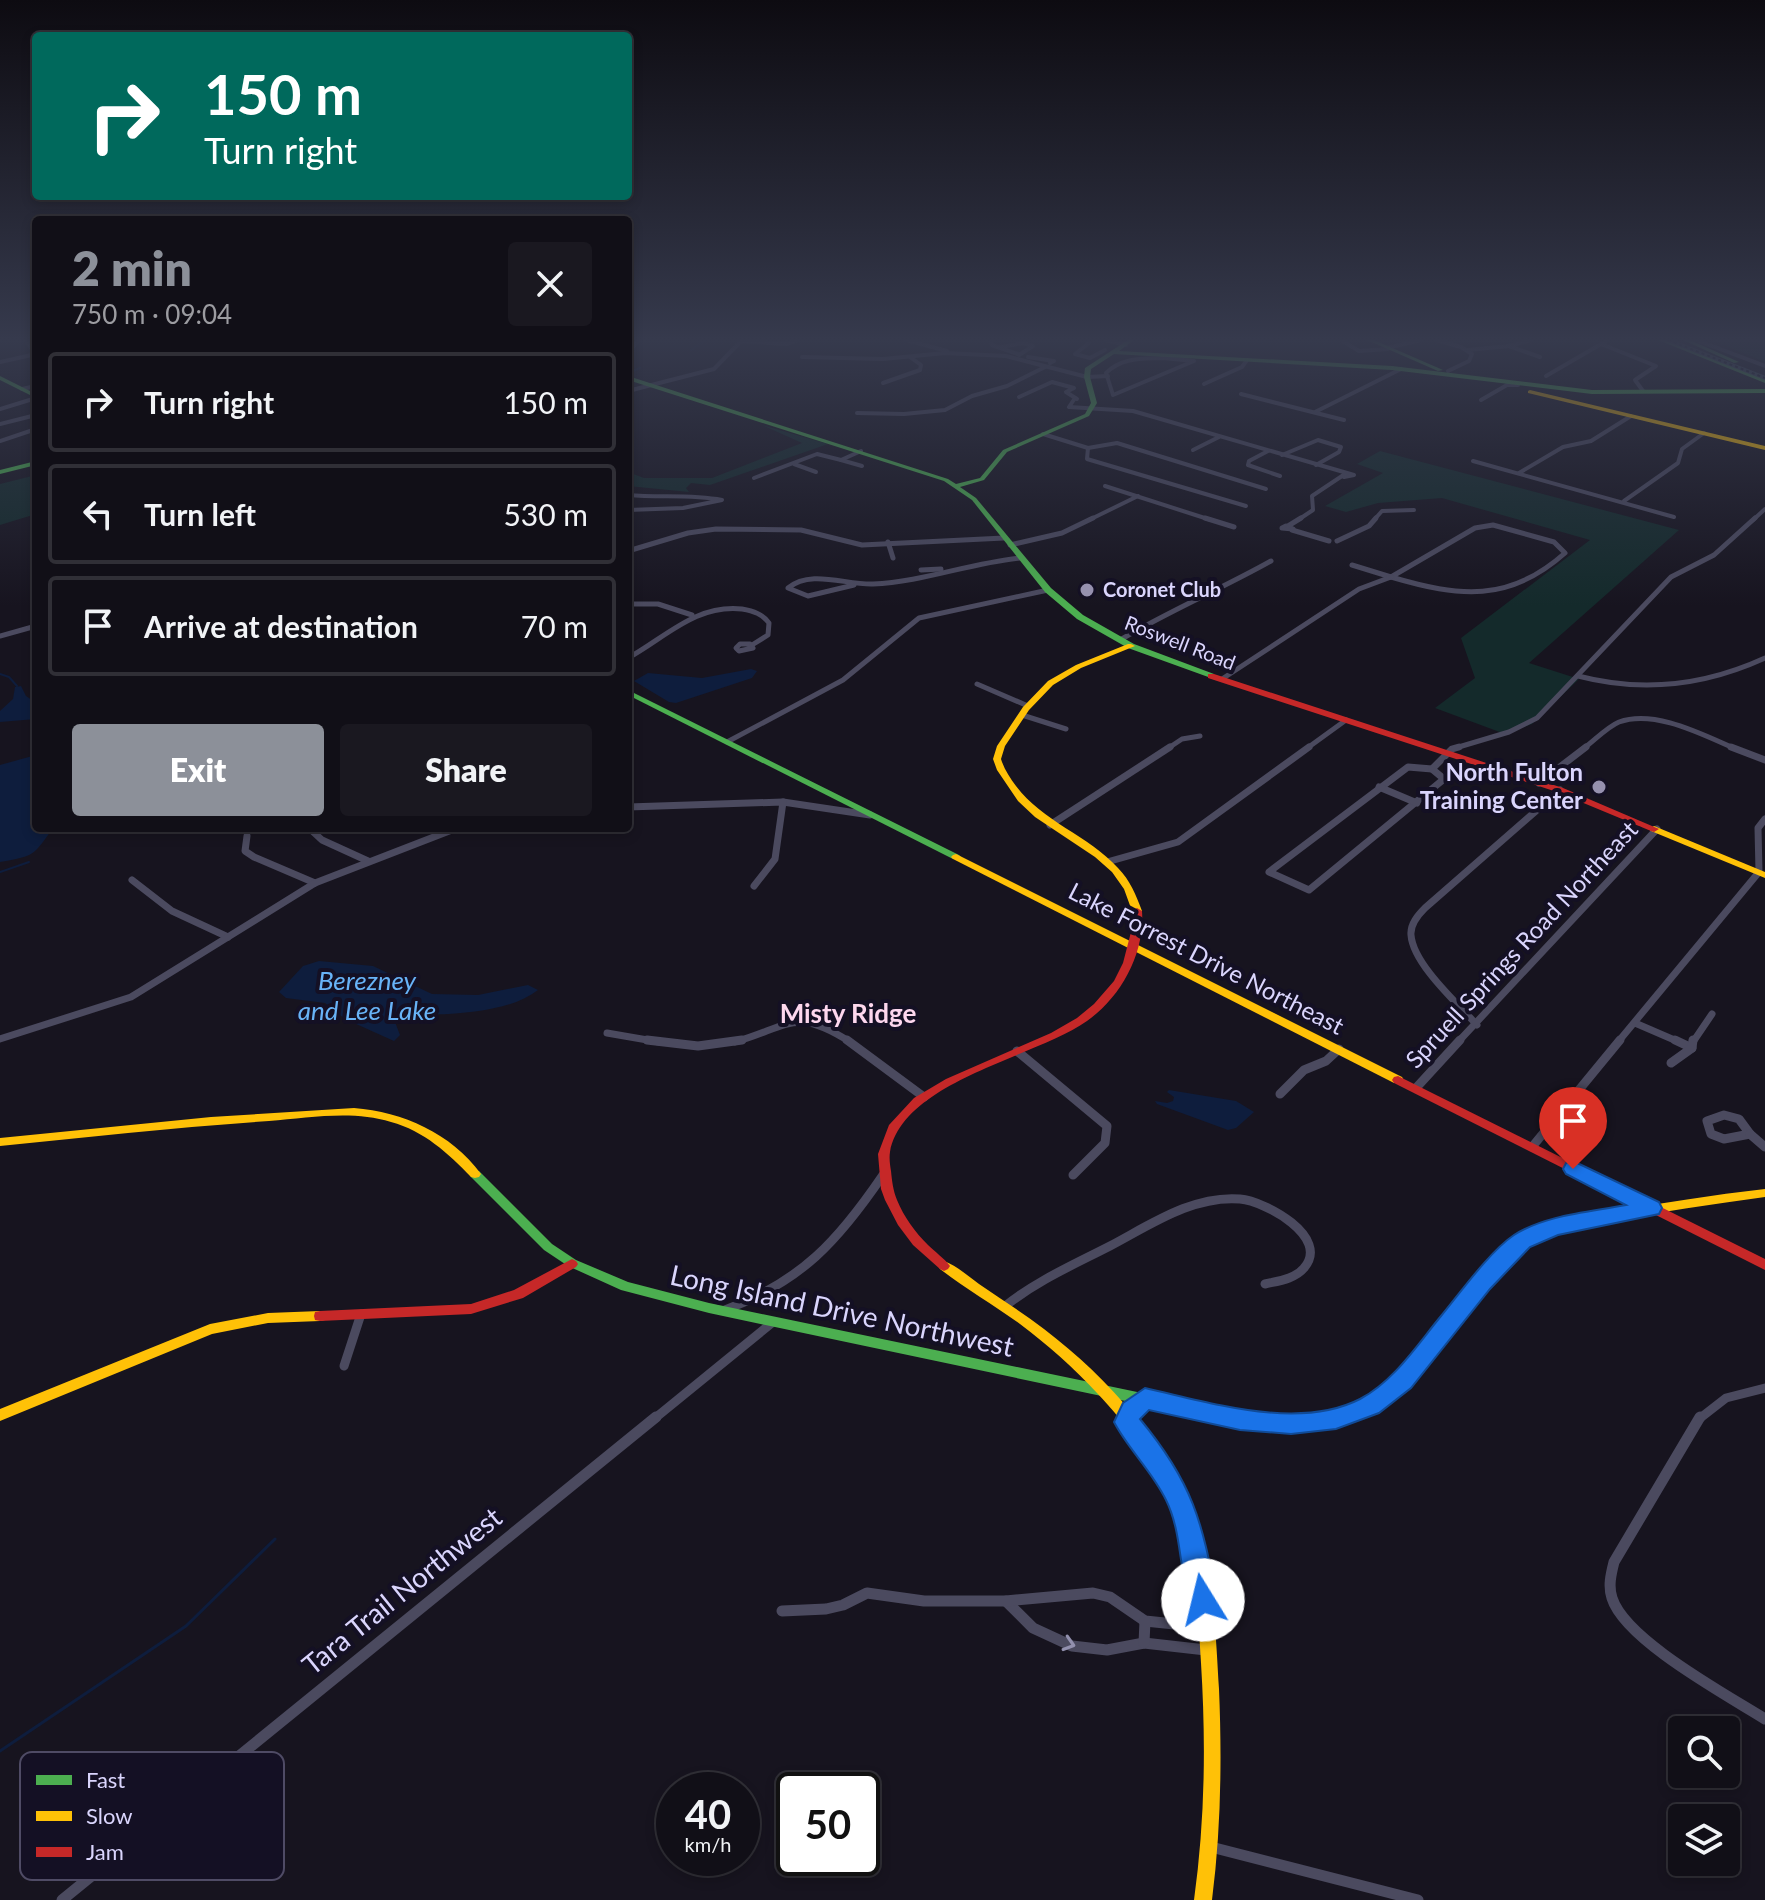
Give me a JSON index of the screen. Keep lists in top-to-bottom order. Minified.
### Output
{"streets":{"main road":["Roswell Road","Lake Forrest Drive Northeast","Long Island Drive Northwest"],"street":["Spruell Springs Road Northeast","Tara Trail Northwest"]},"crossings":[["Roswell Road","Spruell Springs Road Northeast"],["Spruell Springs Road Northeast","Lake Forrest Drive Northeast"],["Lake Forrest Drive Northeast","Long Island Drive Northwest"],["Long Island Drive Northwest","Tara Trail Northwest"]],"districts":["Misty Ridge"],"water":["Berezney and Lee Lake"],"places":["Coronet Club","North Fulton Training Center"],"legend":["Fast","Slow","Jam"],"page":{"turn":["150 m","Turn right"],"heading":["2 min","750 m · 09:04"],"list":[{"name":"Turn right","value":"150 m"},{"name":"Turn left","value":"530 m"},{"name":"Arrive at destination","value":"70 m"}],"buttons":["Exit","Share"],"speed":"40 km/h","limit":"50"}}
